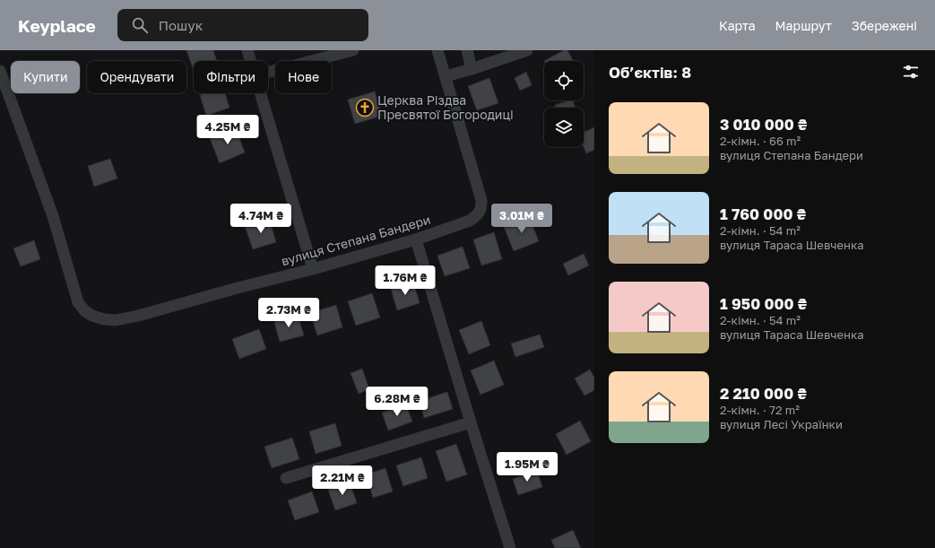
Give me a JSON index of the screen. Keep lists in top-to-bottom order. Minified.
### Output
{"streets":{"street":["вулиця Степана Бандери"]},"places":{"church":["Церква Різдва Пресвятої Богородиці"]},"page":{"header":"Keyplace","search":"Пошук","nav":["Карта","Маршрут","Збережені"],"heading":"Об’єктів: 8","chip":["Купити","Орендувати","Фільтри","Нове"],"list":[{"name":"3 010 000 ₴","note":"2-кімн. · 66 m² · вулиця Степана Бандери"},{"name":"1 760 000 ₴","note":"2-кімн. · 54 m² · вулиця Тараса Шевченка"},{"name":"1 950 000 ₴","note":"2-кімн. · 54 m² · вулиця Тараса Шевченка"},{"name":"2 210 000 ₴","note":"2-кімн. · 72 m² · вулиця Лесі Українки"}],"price":["4.25M ₴","4.74M ₴","3.01M ₴","1.76M ₴","2.73M ₴","6.28M ₴","1.95M ₴","2.21M ₴"]}}
